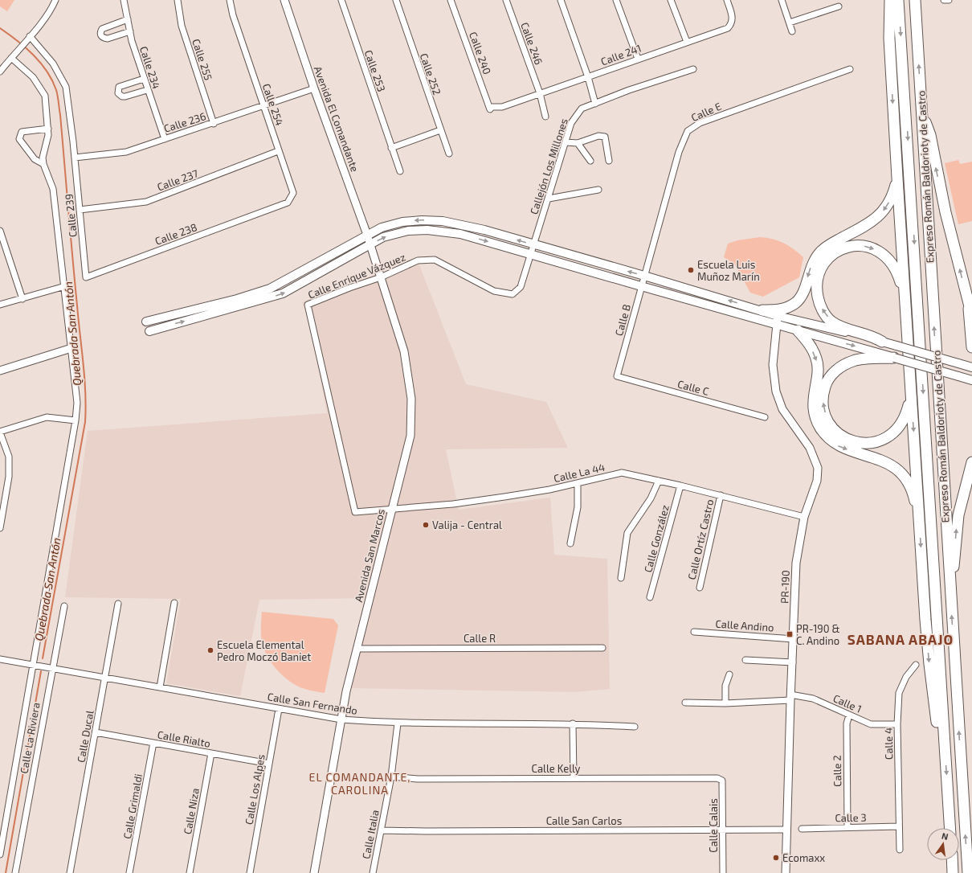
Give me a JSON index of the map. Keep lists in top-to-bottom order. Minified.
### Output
{"streets":{"highway":["Expreso Román Baldorioty de Castro"],"street":["Calle 246","Calle 240","Calle 241","Calle 255","Calle 234","Calle 253","Calle 252","Calle 254","Calle E","Avenida El Comandante","Calle 236","Callejón Los Millones","Calle 237","Calle 239","Calle 238","Calle Enrique Vázquez","Calle B","Calle C","Calle La 44","Calle González","Calle Ortíz Castro","Avenida San Marcos","PR-190","Calle Andino","Calle R","Calle San Fernando","Calle 1","Calle Ducal","Calle La Riviera","Calle Rialto","Calle 4","Calle Kelly","Calle 2","Calle Los Alpes","Calle Grimaldi","Calle Niza","Calle 3","Calle San Carlos","Calle Calais","Calle Italia"]},"crossings":[["Calle 246","Calle 241"],["Calle 240","Calle 241"],["Calle 255","Calle 236"],["Calle 234","Calle 236"],["Calle 254","Calle 236"],["Calle 254","Calle 237"],["Calle 254","Calle 238"],["Calle E","Calle B"],["Avenida El Comandante","Calle 236"],["Avenida El Comandante","Avenida San Marcos"],["Calle 236","Calle 239"],["Callejón Los Millones","Calle Enrique Vázquez"],["Calle 237","Calle 239"],["Calle 239","Calle 238"],["Calle Enrique Vázquez","Calle La 44"],["Calle Enrique Vázquez","Avenida San Marcos"],["Calle B","Calle C"],["Calle La 44","Calle González"],["Calle La 44","Calle Ortíz Castro"],["Calle La 44","Avenida San Marcos"],["Calle La 44","PR-190"],["Avenida San Marcos","Calle R"],["Avenida San Marcos","Calle San Fernando"],["PR-190","Calle Andino"],["PR-190","Calle 1"],["PR-190","Calle San Carlos"],["Calle San Fernando","Calle Ducal"],["Calle San Fernando","Calle La Riviera"],["Calle San Fernando","Calle Los Alpes"],["Calle San Fernando","Calle Italia"],["Calle 1","Calle 4"],["Calle 1","Calle 2"],["Calle Ducal","Calle Rialto"],["Calle Rialto","Calle Los Alpes"],["Calle Rialto","Calle Grimaldi"],["Calle Rialto","Calle Niza"],["Calle 4","Calle 3"],["Calle Kelly","Calle Calais"],["Calle Kelly","Calle Italia"],["Calle 2","Calle 3"],["Calle San Carlos","Calle Calais"],["Calle San Carlos","Calle Italia"]],"districts":["SABANA ABAJO","EL COMANDANTE, CAROLINA"],"water":["Quebrada San Antón"],"places":{"other":["Escuela Luis Muñoz Marín","Valija - Central","Escuela Elemental Pedro Moczó Baniet","Ecomaxx"],"transit":["PR-190 & C. Andino"]},"north":"top"}
